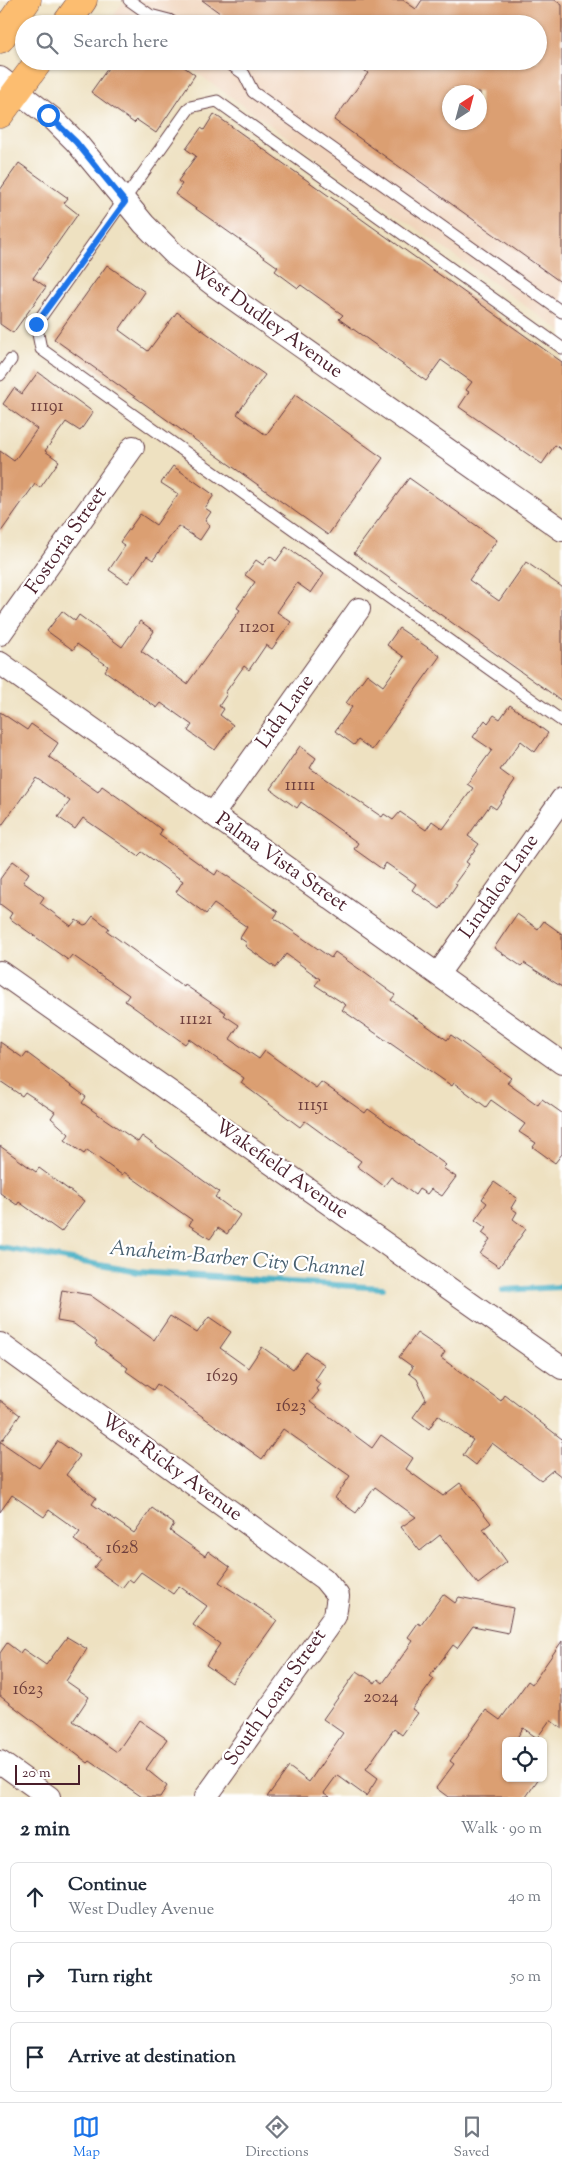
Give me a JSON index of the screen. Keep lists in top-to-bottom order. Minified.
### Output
{"streets":{"street":["West Dudley Avenue","Fostoria Street","Lida Lane","Palma Vista Street","Lindaloa Lane","Wakefield Avenue","West Ricky Avenue","South Loara Street"]},"crossings":[["Lida Lane","Palma Vista Street"],["Palma Vista Street","Lindaloa Lane"],["West Ricky Avenue","South Loara Street"]],"water":["Anaheim-Barber City Channel"],"house_numbers":["11191","11201","11111","11121","11151","1629","1623","1628","1623","2024"],"scale_bar":"20 m","north":"top right","page":{"search":"Search here","scale":"20 m","heading":["2 min","Walk · 90 m"],"list":[["Continue","West Dudley Avenue","40 m"],["Turn right","50 m"],"Arrive at destination"],"nav":["Map","Directions","Saved"]}}
